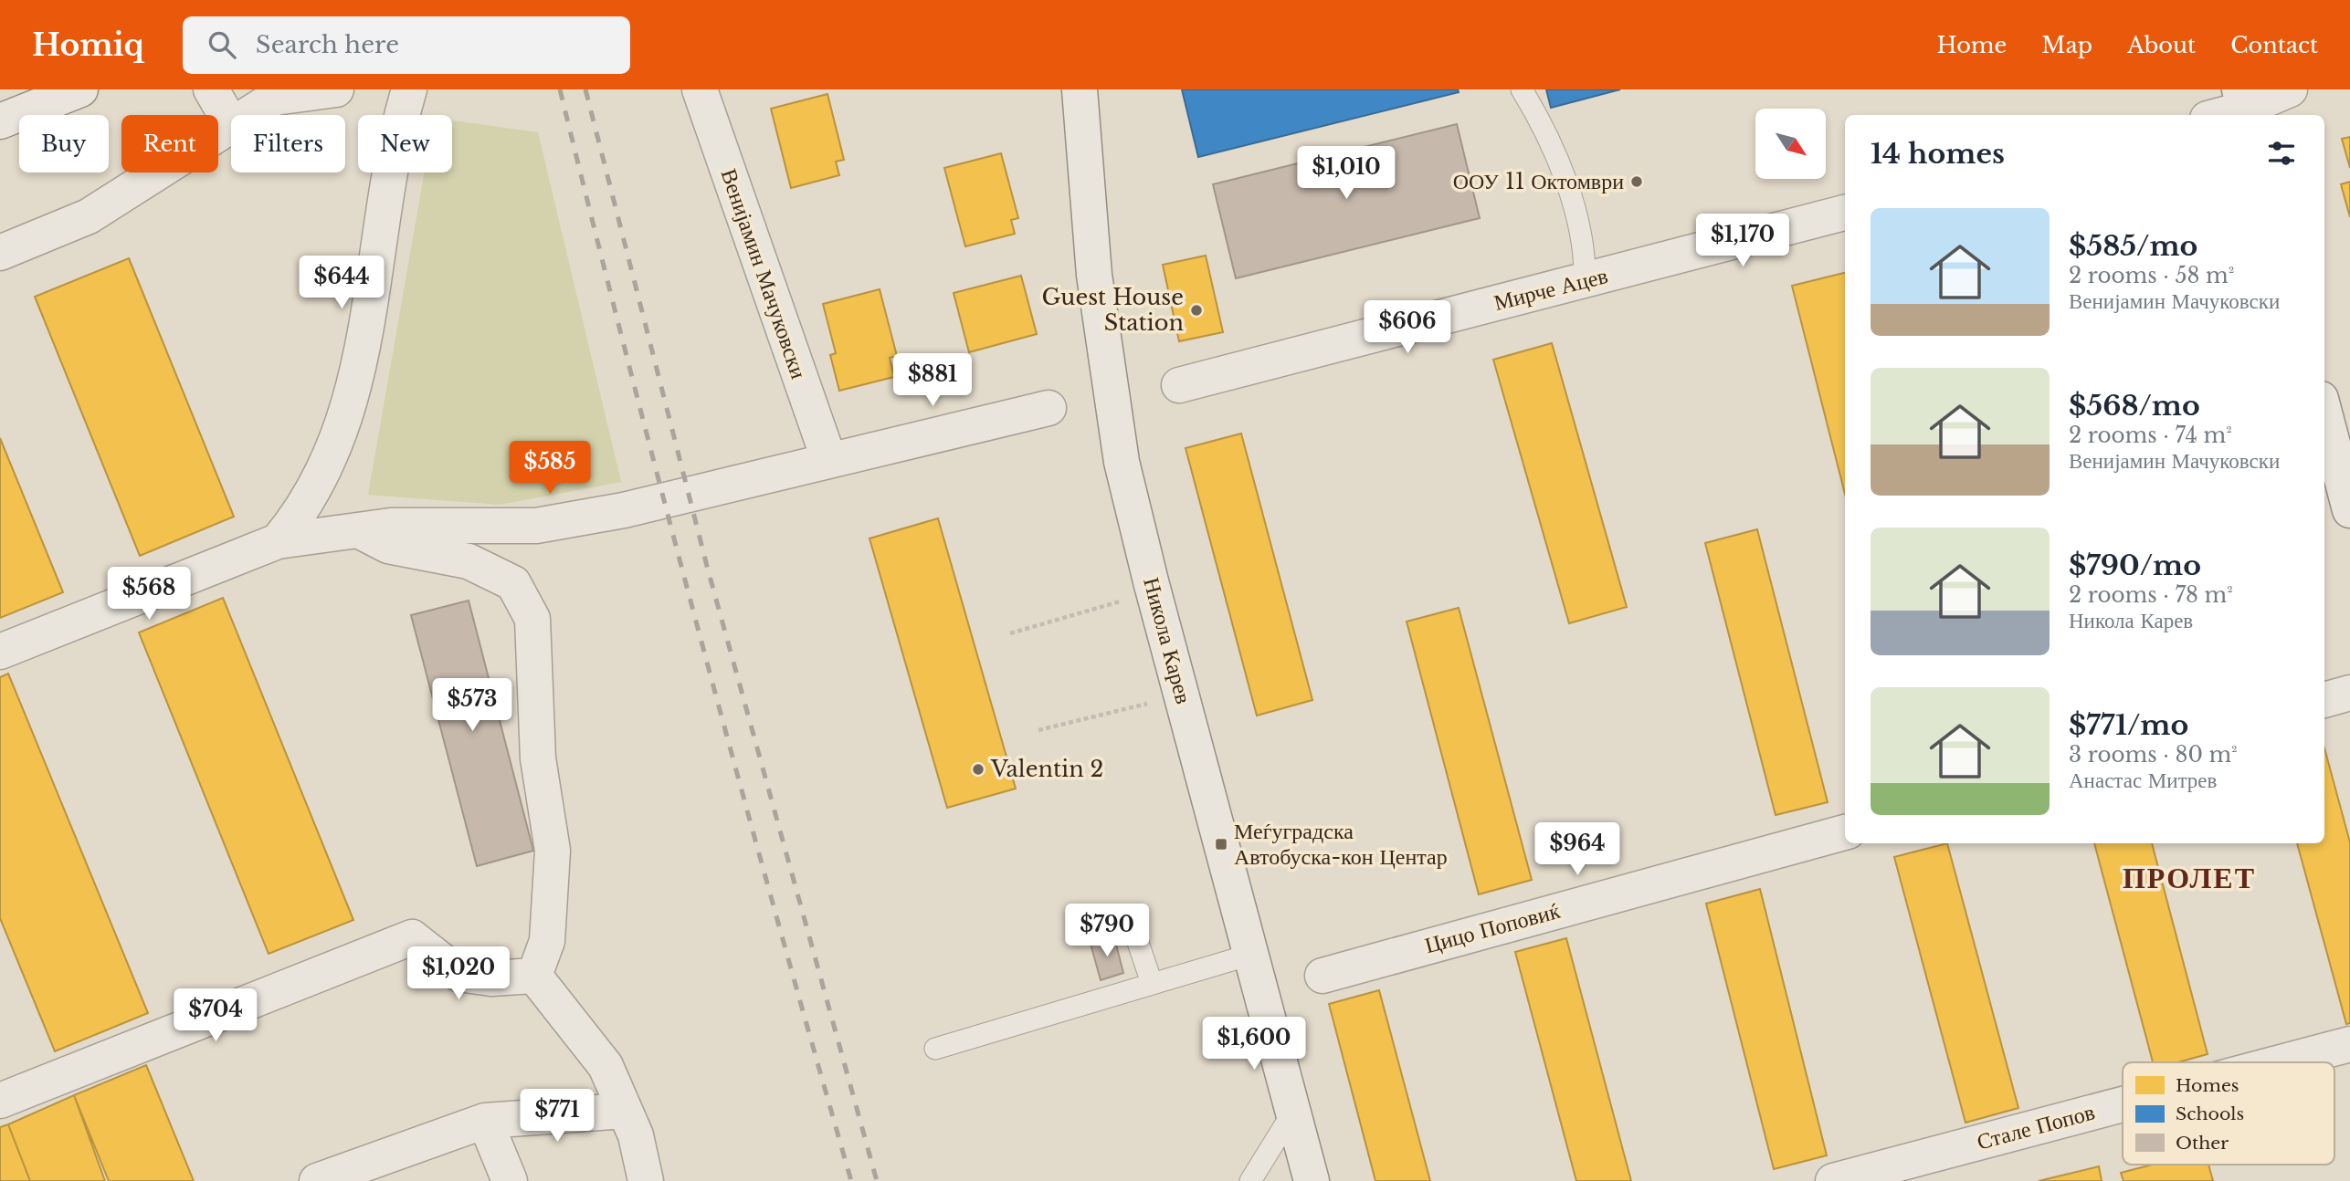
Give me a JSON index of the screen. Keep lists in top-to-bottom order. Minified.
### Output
{"streets":{"street":["Венијамин Мачуковски","Мирче Ацев","Никола Карев","Цицо Поповиќ","Стале Попов"]},"districts":["ПРОЛЕТ"],"places":{"other":["ООУ 11 Октомври","Guest House Station","Valentin 2"],"transit":["Меѓуградска Автобуска-кон Центар"]},"legend":["Homes","Schools","Other"],"north":"bottom right","page":{"header":"Homiq","search":"Search here","nav":["Home","Map","About","Contact"],"chip":["Buy","Rent","Filters","New"],"heading":"14 homes","price":["$1,010","$1,170","$644","$606","$881","$585","$568","$573","$964","$790","$1,020","$704","$1,600","$771"],"list":[{"name":"$585/mo","note":"2 rooms · 58 m² · Венијамин Мачуковски"},{"name":"$568/mo","note":"2 rooms · 74 m² · Венијамин Мачуковски"},{"name":"$790/mo","note":"2 rooms · 78 m² · Никола Карев"},{"name":"$771/mo","note":"3 rooms · 80 m² · Анастас Митрев"}]}}
